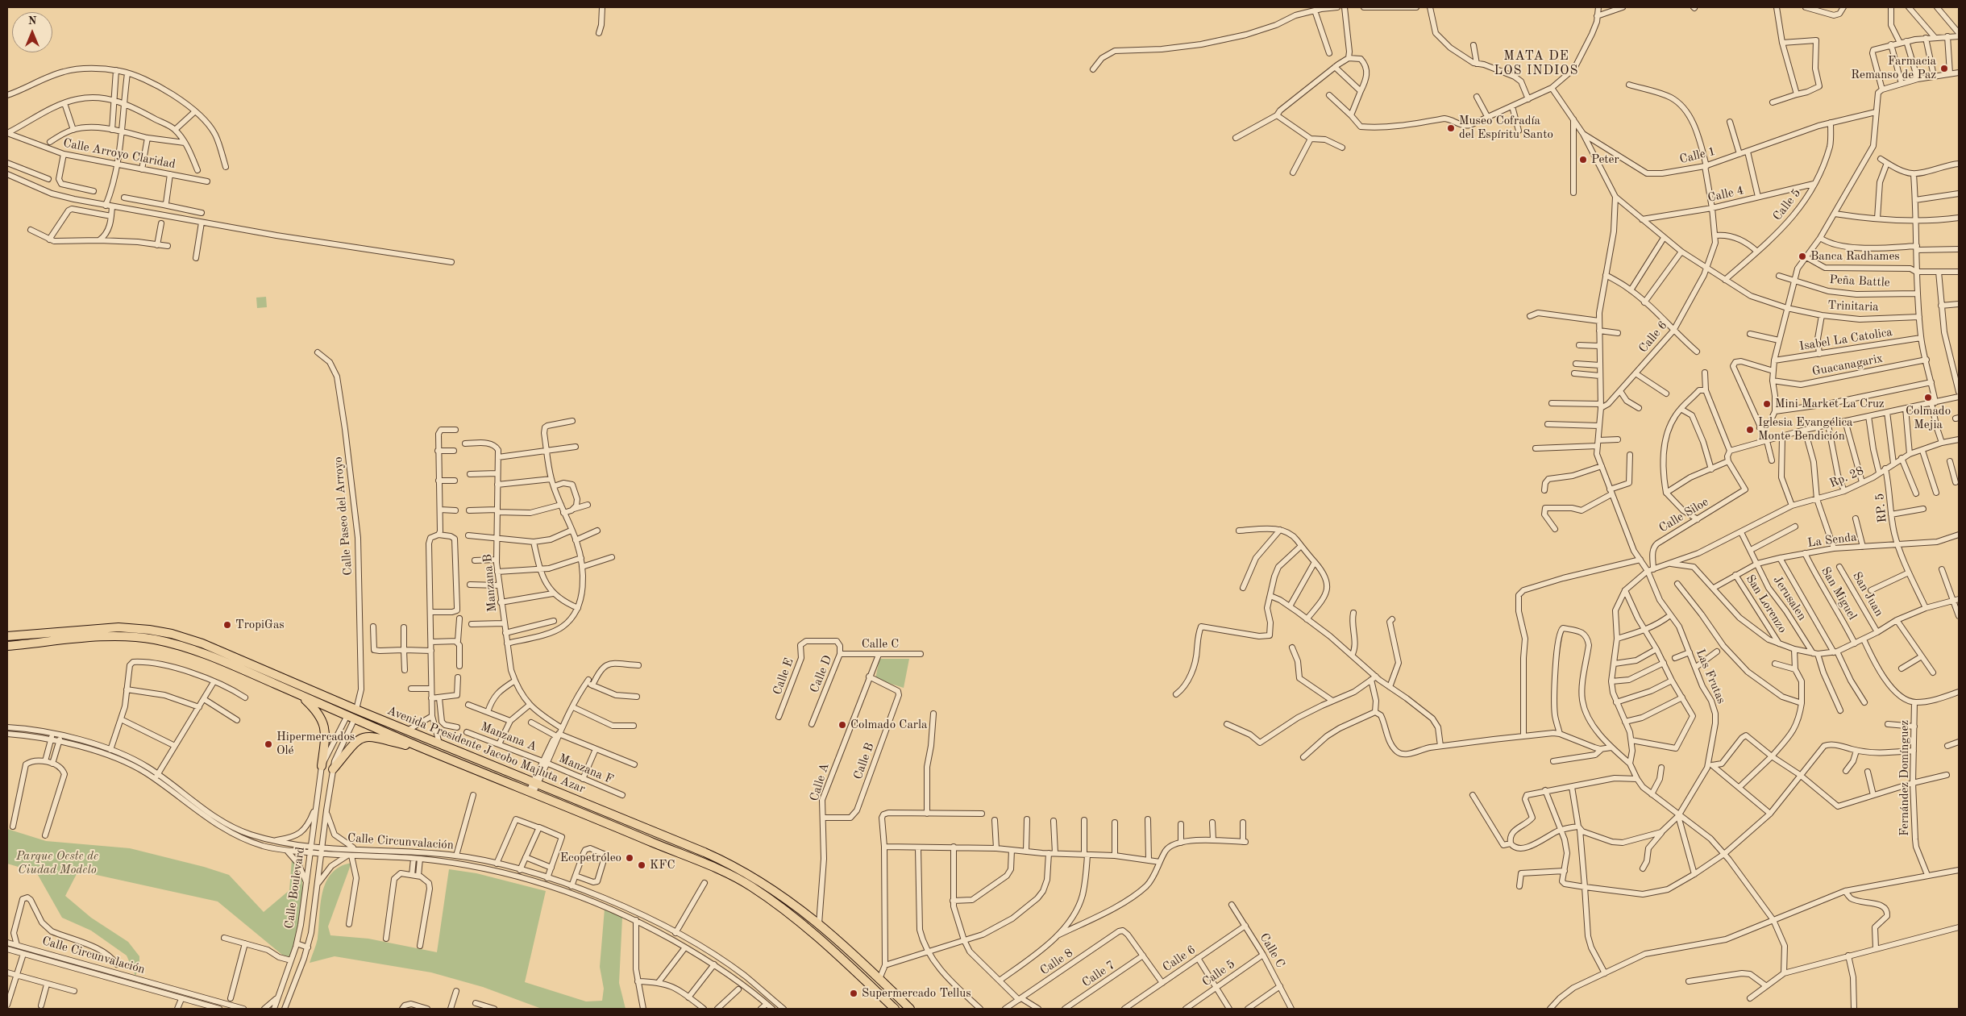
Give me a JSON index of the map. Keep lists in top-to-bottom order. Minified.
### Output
{"streets":{"main road":["Avenida Presidente Jacobo Majluta Azar"],"street":["Calle Arroyo Claridad","Calle 1","Calle 4","Calle 5","Peña Battle","Trinitaria","Calle 6","Isabel La Catolica","Guacanagarix","Rp. 28","RP. 5","Calle Siloe","Calle Paseo del Arroyo","La Senda","Manzana B","San Miguel","San Juan","Jerusalen","San Lorenzo","Calle C","Calle D","Calle E","Las Frutas","Manzana A","Calle B","Manzana F","Fernández Domínguez","Calle A","Calle Circunvalación","Calle Boulevard","Calle 8","Calle 7"]},"crossings":[["Calle 1","Calle 5"],["Calle 1","Calle 6"],["Calle 4","Calle 5"],["Calle 4","Trinitaria"],["Calle 4","Calle 6"],["Calle 5","Trinitaria"],["Calle 5","Calle C"],["Trinitaria","Calle 6"],["Calle 6","Calle C"],["Rp. 28","RP. 5"],["Rp. 28","Calle Siloe"],["Rp. 28","Jerusalen"],["Rp. 28","Las Frutas"],["RP. 5","La Senda"],["Calle Siloe","Las Frutas"],["Calle Paseo del Arroyo","Avenida Presidente Jacobo Majluta Azar"],["La Senda","San Miguel"],["La Senda","Jerusalen"],["La Senda","San Lorenzo"],["Calle C","Calle D"],["Calle C","Calle A"],["Calle D","Calle E"],["Manzana A","Manzana F"],["Avenida Presidente Jacobo Majluta Azar","Calle A"],["Avenida Presidente Jacobo Majluta Azar","Calle Boulevard"],["Calle B","Calle A"],["Calle Circunvalación","Calle Boulevard"],["Calle 8","Calle 7"]],"districts":["MATA DE LOS INDIOS"],"parks":["Parque Oeste de Ciudad Modelo"],"places":["Farmacia Remanso de Paz","Museo Cofradía del Espíritu Santo","Peter","Banca Radhames","Colmado Mejia","Mini Market La Cruz","Iglesia Evangélica Monte Bendición","TropiGas","Colmado Carla","Hipermercados Olé","Ecopetróleo","KFC","Supermercado Tellus"],"north":"top"}
